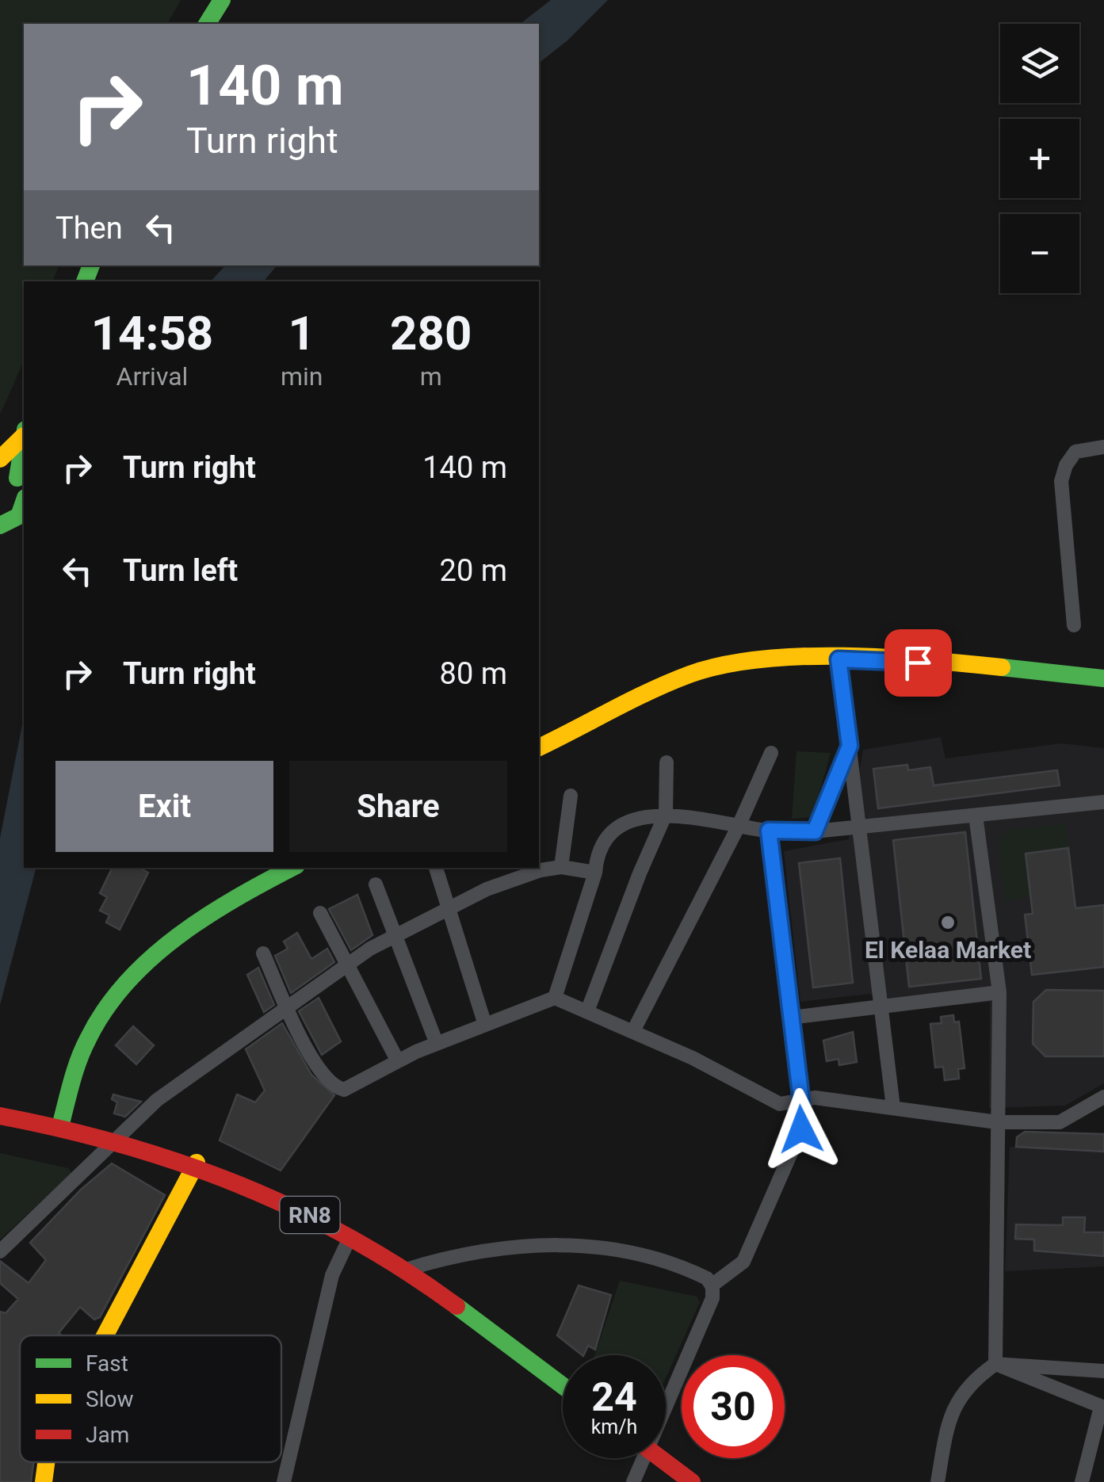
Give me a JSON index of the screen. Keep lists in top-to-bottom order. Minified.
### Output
{"streets":{"main road":["RN8"]},"places":["El Kelaa Market"],"legend":["Fast","Slow","Jam"],"page":{"map_buttons":["+","−"],"turn":["140 m","Turn right"],"then":"Then","eta":["14:58","Arrival","1","min","280","m"],"list":[{"name":"Turn right","value":"140 m"},{"name":"Turn left","value":"20 m"},{"name":"Turn right","value":"80 m"}],"buttons":["Exit","Share"],"speed":"24 km/h","limit":"30"}}
